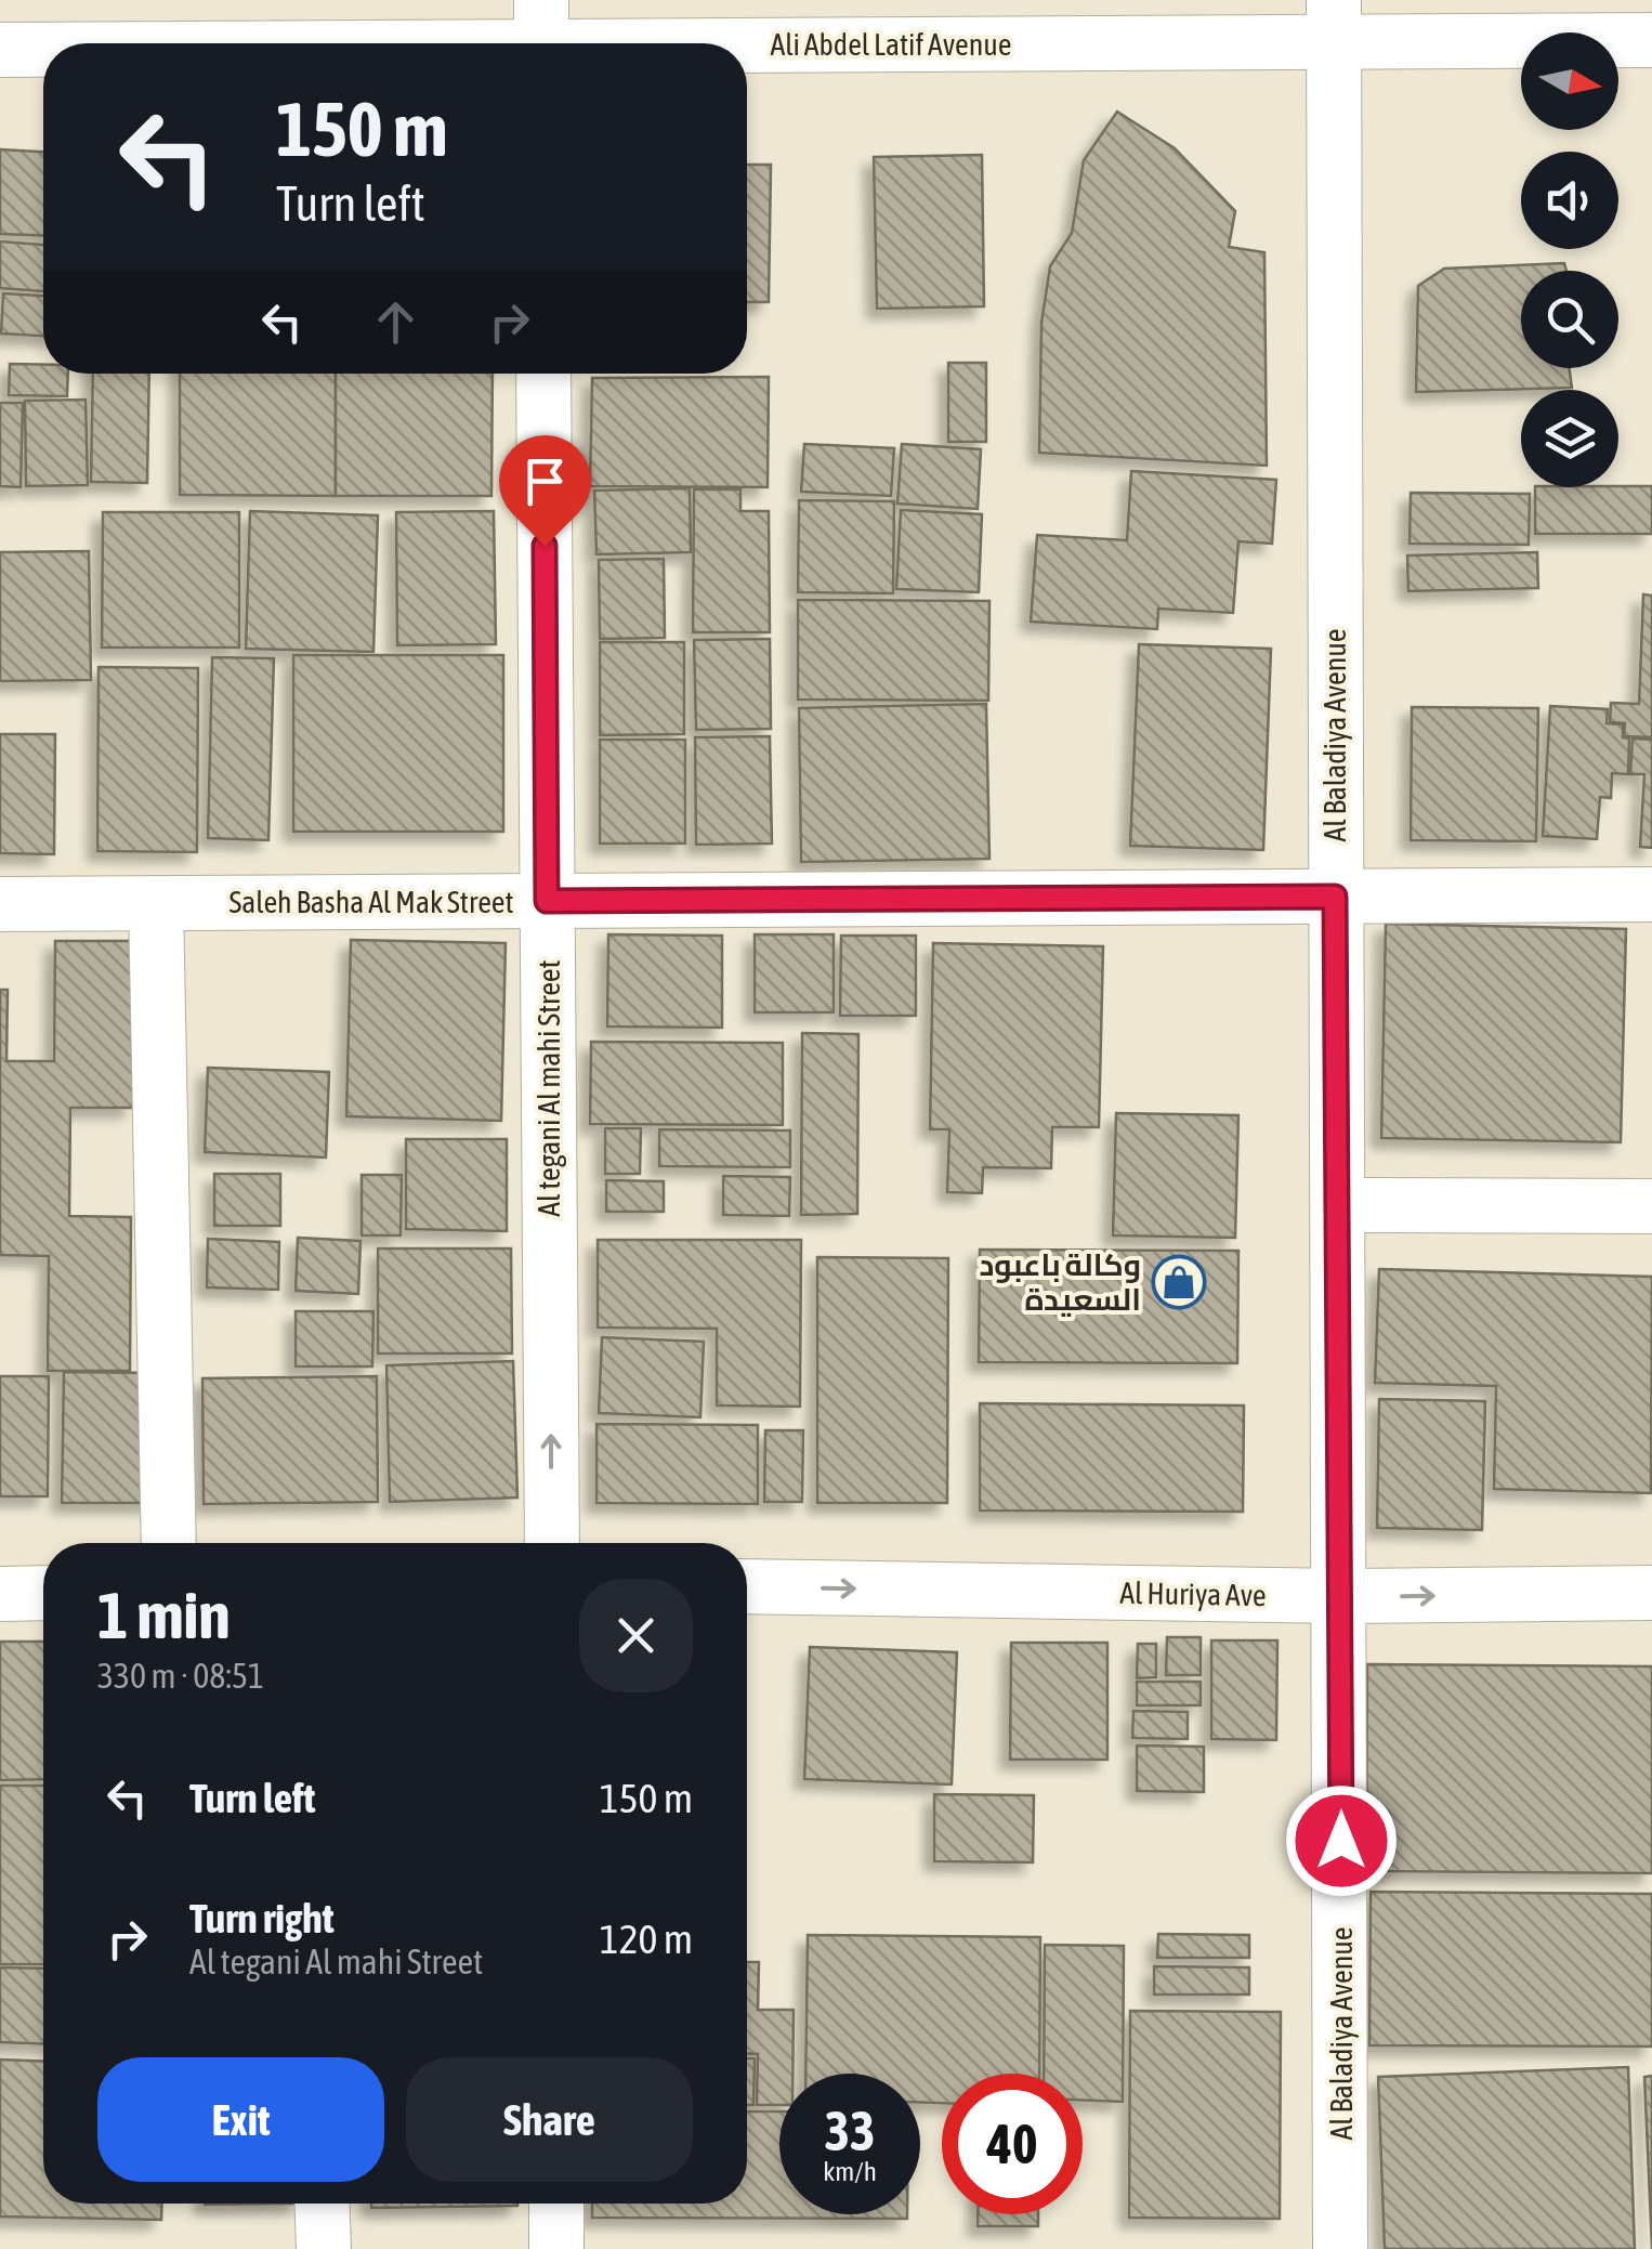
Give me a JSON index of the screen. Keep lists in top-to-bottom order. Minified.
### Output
{"streets":{"street":["Ali Abdel Latif Avenue","Al Baladiya Avenue","Saleh Basha Al Mak Street","Al tegani Al mahi Street","Al Huriya Ave"]},"crossings":[["Ali Abdel Latif Avenue","Al Baladiya Avenue"],["Al Baladiya Avenue","Saleh Basha Al Mak Street"],["Al Baladiya Avenue","Al Huriya Ave"],["Saleh Basha Al Mak Street","Al tegani Al mahi Street"]],"places":{"shop":["وكالة باعبود السعيدة"]},"north":"right","page":{"turn":["150 m","Turn left"],"heading":["1 min","330 m · 08:51"],"list":[{"name":"Turn left","value":"150 m"},{"name":"Turn right","note":"Al tegani Al mahi Street","value":"120 m"}],"buttons":["Exit","Share"],"speed":"33 km/h","limit":"40"}}
